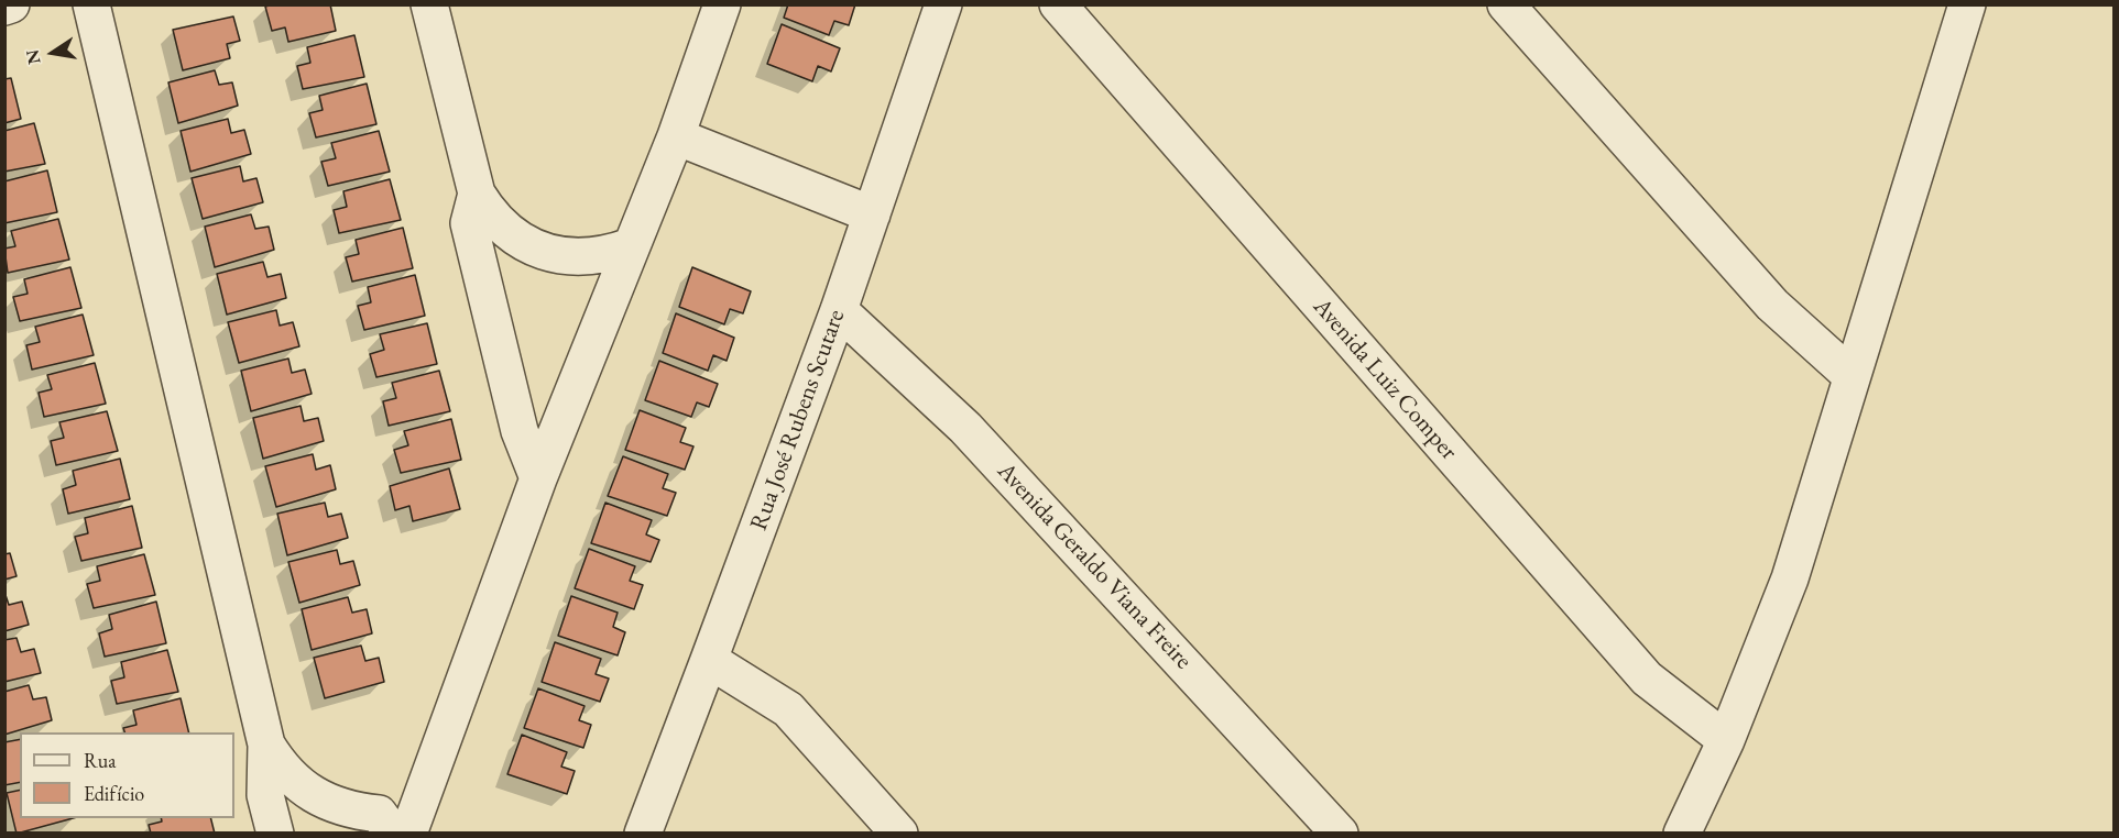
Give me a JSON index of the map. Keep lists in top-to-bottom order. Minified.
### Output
{"streets":{"street":["Avenida Luiz Comper","Rua José Rubens Scutare","Avenida Geraldo Viana Freire"]},"crossings":[["Rua José Rubens Scutare","Avenida Geraldo Viana Freire"]],"legend":["Rua","Edifício"],"north":"left"}
